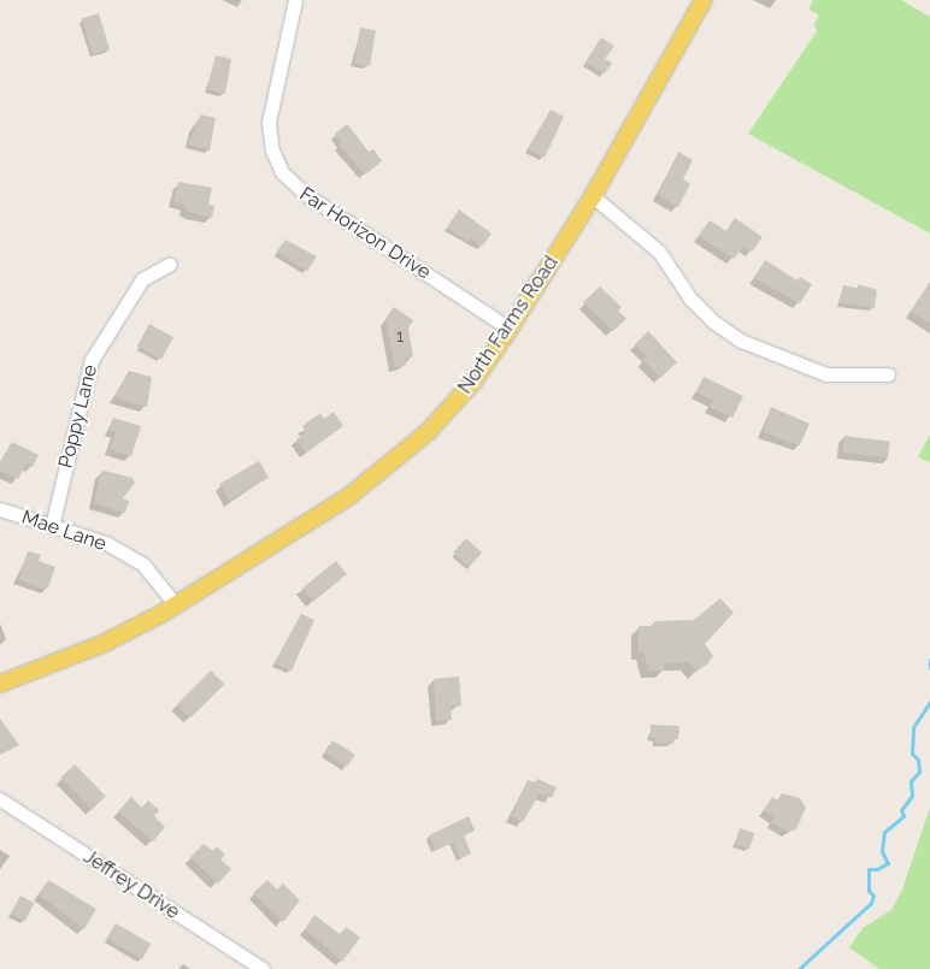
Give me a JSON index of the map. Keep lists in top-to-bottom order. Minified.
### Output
{"streets":{"main road":["North Farms Road"],"street":["Far Horizon Drive","Poppy Lane","Mae Lane","Jeffrey Drive"]},"crossings":[["Far Horizon Drive","North Farms Road"],["North Farms Road","Mae Lane"],["Poppy Lane","Mae Lane"]],"house_numbers":["1"]}
